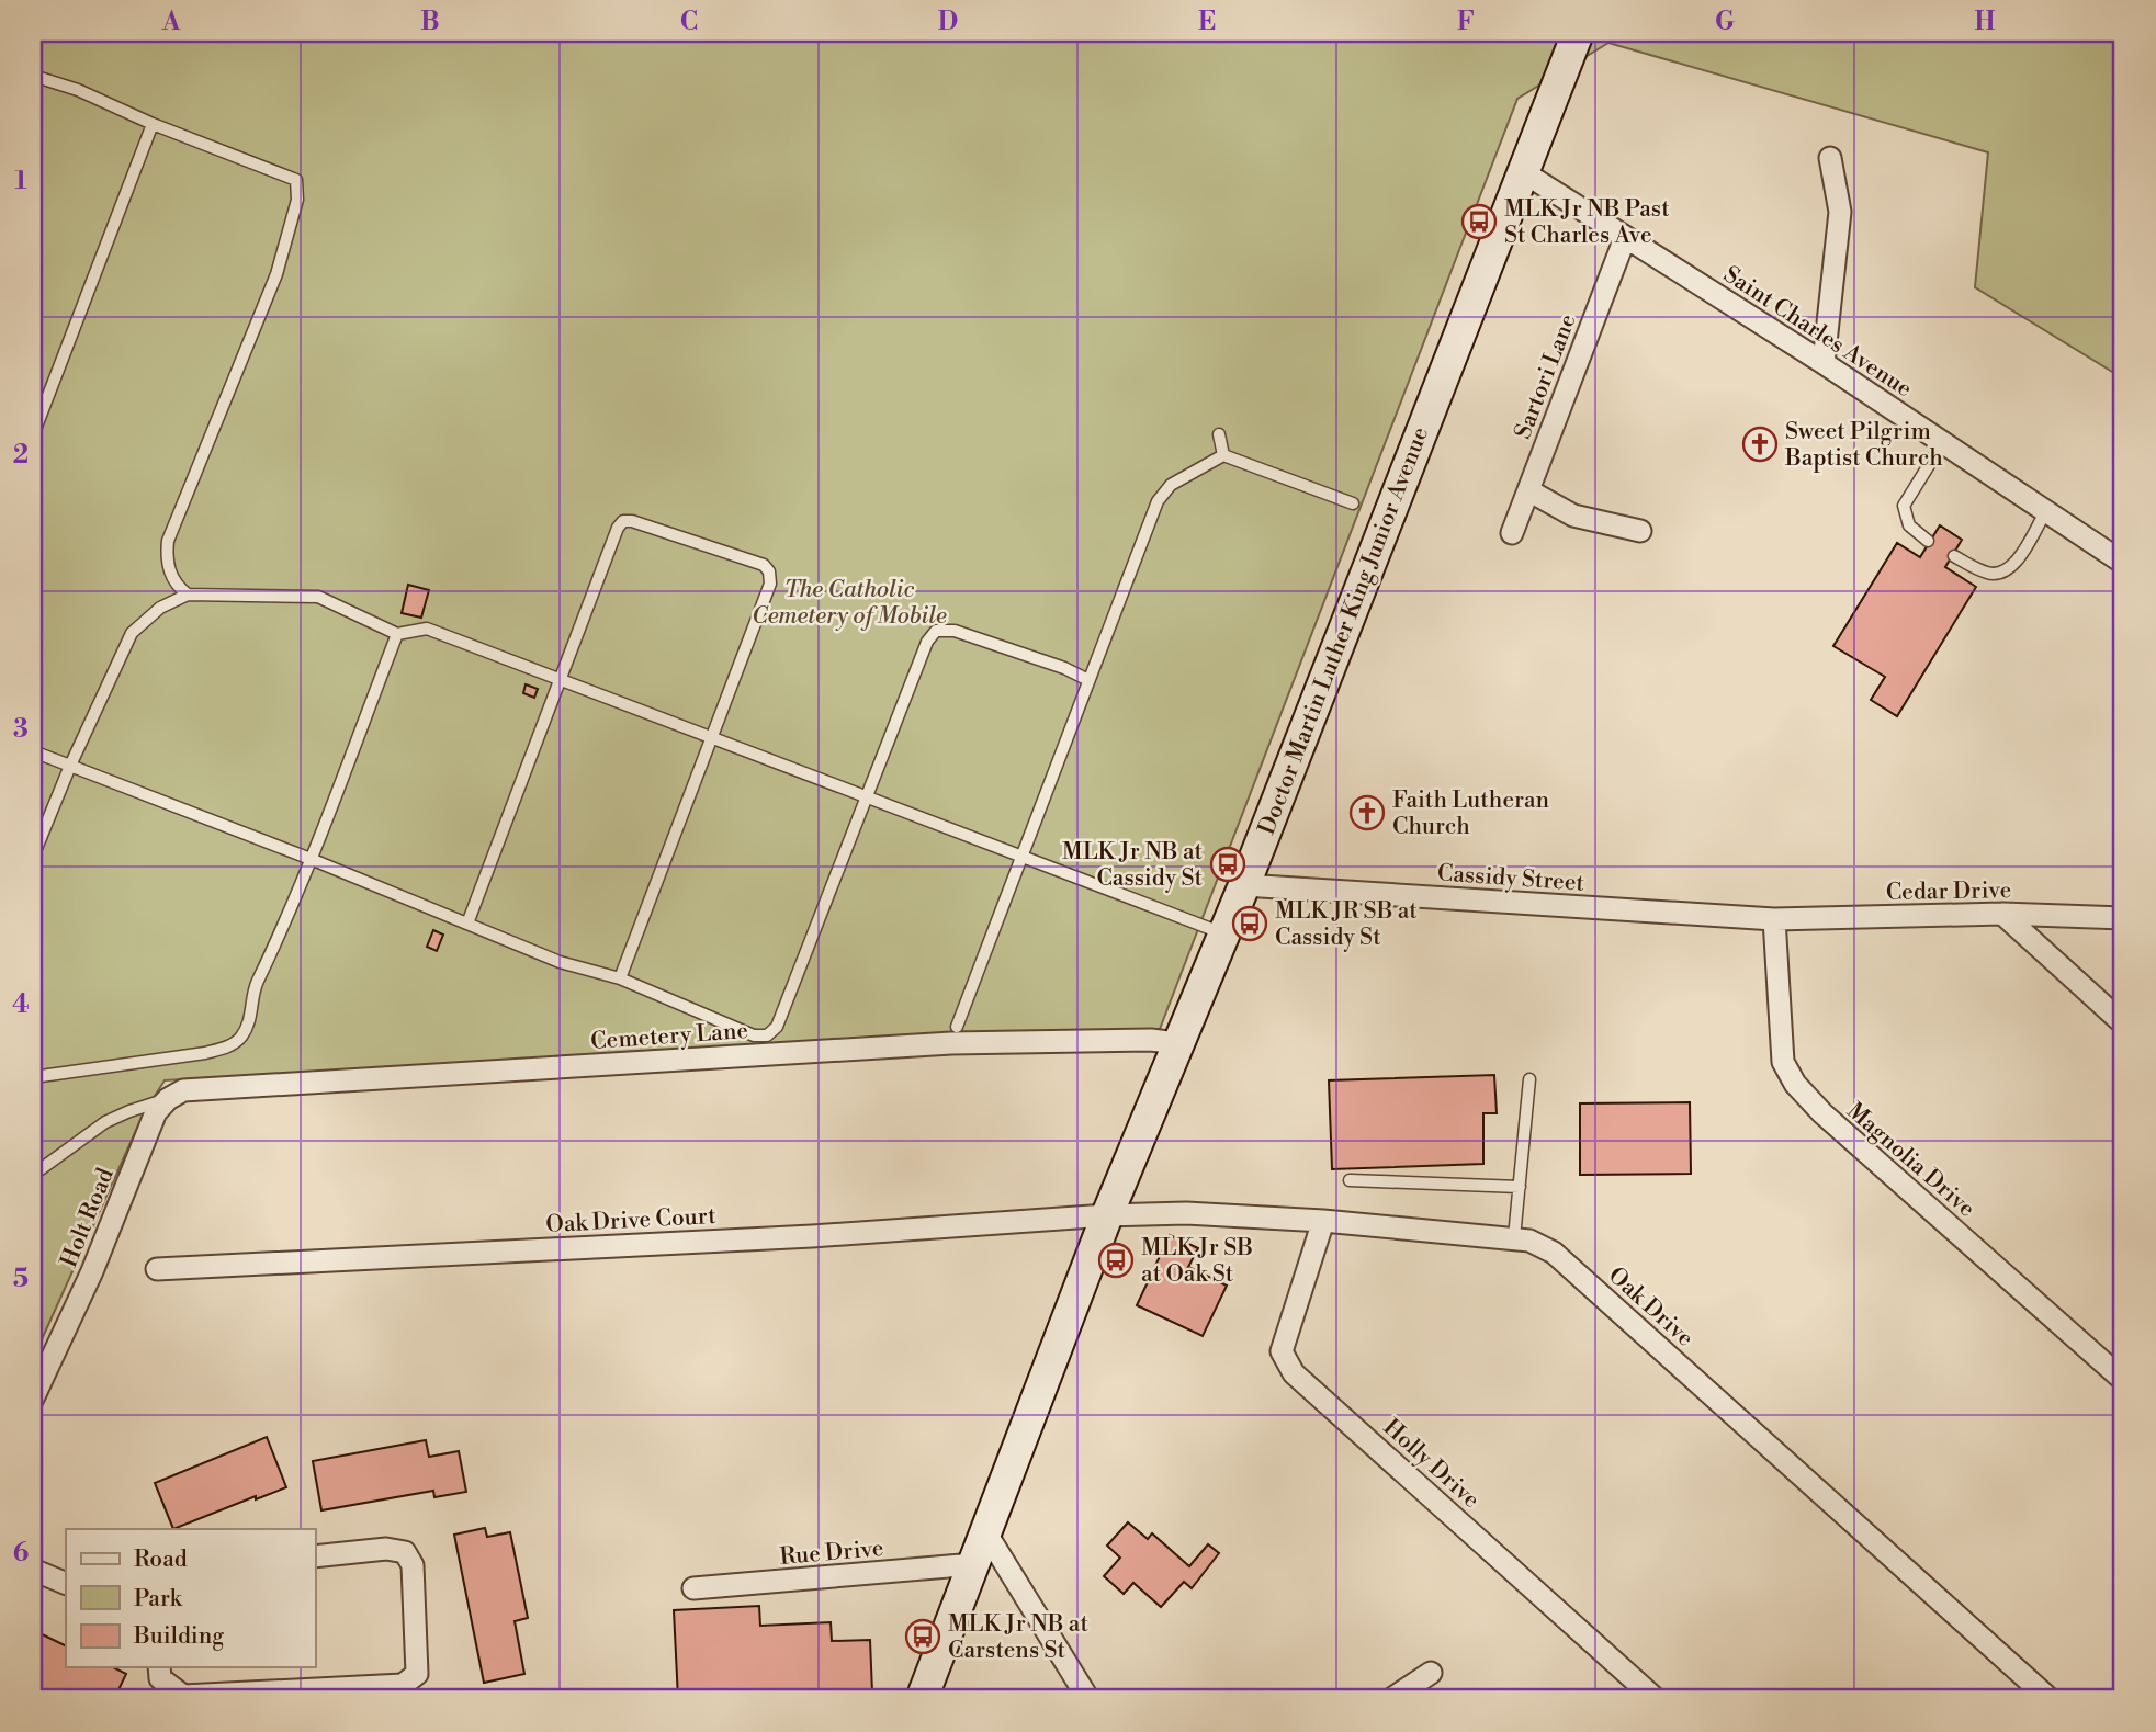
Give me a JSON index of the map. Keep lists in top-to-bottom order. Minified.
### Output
{"streets":{"main road":["Doctor Martin Luther King Junior Avenue"],"street":["Saint Charles Avenue","Sartori Lane","Cassidy Street","Cedar Drive","Cemetery Lane","Magnolia Drive","Holt Road","Oak Drive Court","Oak Drive","Holly Drive","Rue Drive"]},"crossings":[["Saint Charles Avenue","Sartori Lane"],["Saint Charles Avenue","Doctor Martin Luther King Junior Avenue"],["Doctor Martin Luther King Junior Avenue","Cassidy Street"],["Doctor Martin Luther King Junior Avenue","Cemetery Lane"],["Doctor Martin Luther King Junior Avenue","Oak Drive Court"],["Doctor Martin Luther King Junior Avenue","Oak Drive"],["Doctor Martin Luther King Junior Avenue","Rue Drive"],["Cassidy Street","Cedar Drive"],["Cassidy Street","Magnolia Drive"],["Cedar Drive","Magnolia Drive"],["Cemetery Lane","Holt Road"],["Oak Drive Court","Oak Drive"],["Oak Drive","Holly Drive"]],"parks":["The Catholic Cemetery of Mobile"],"places":{"bus stop":["MLK Jr NB Past St Charles Ave","MLK Jr NB at Cassidy St","MLK JR SB at Cassidy St","MLK Jr SB at Oak St","MLK Jr NB at Carstens St"],"church":["Sweet Pilgrim Baptist Church","Faith Lutheran Church"]},"legend":["Road","Park","Building"],"grid":{"columns":["A","B","C","D","E","F","G","H"],"rows":["1","2","3","4","5","6"]}}
